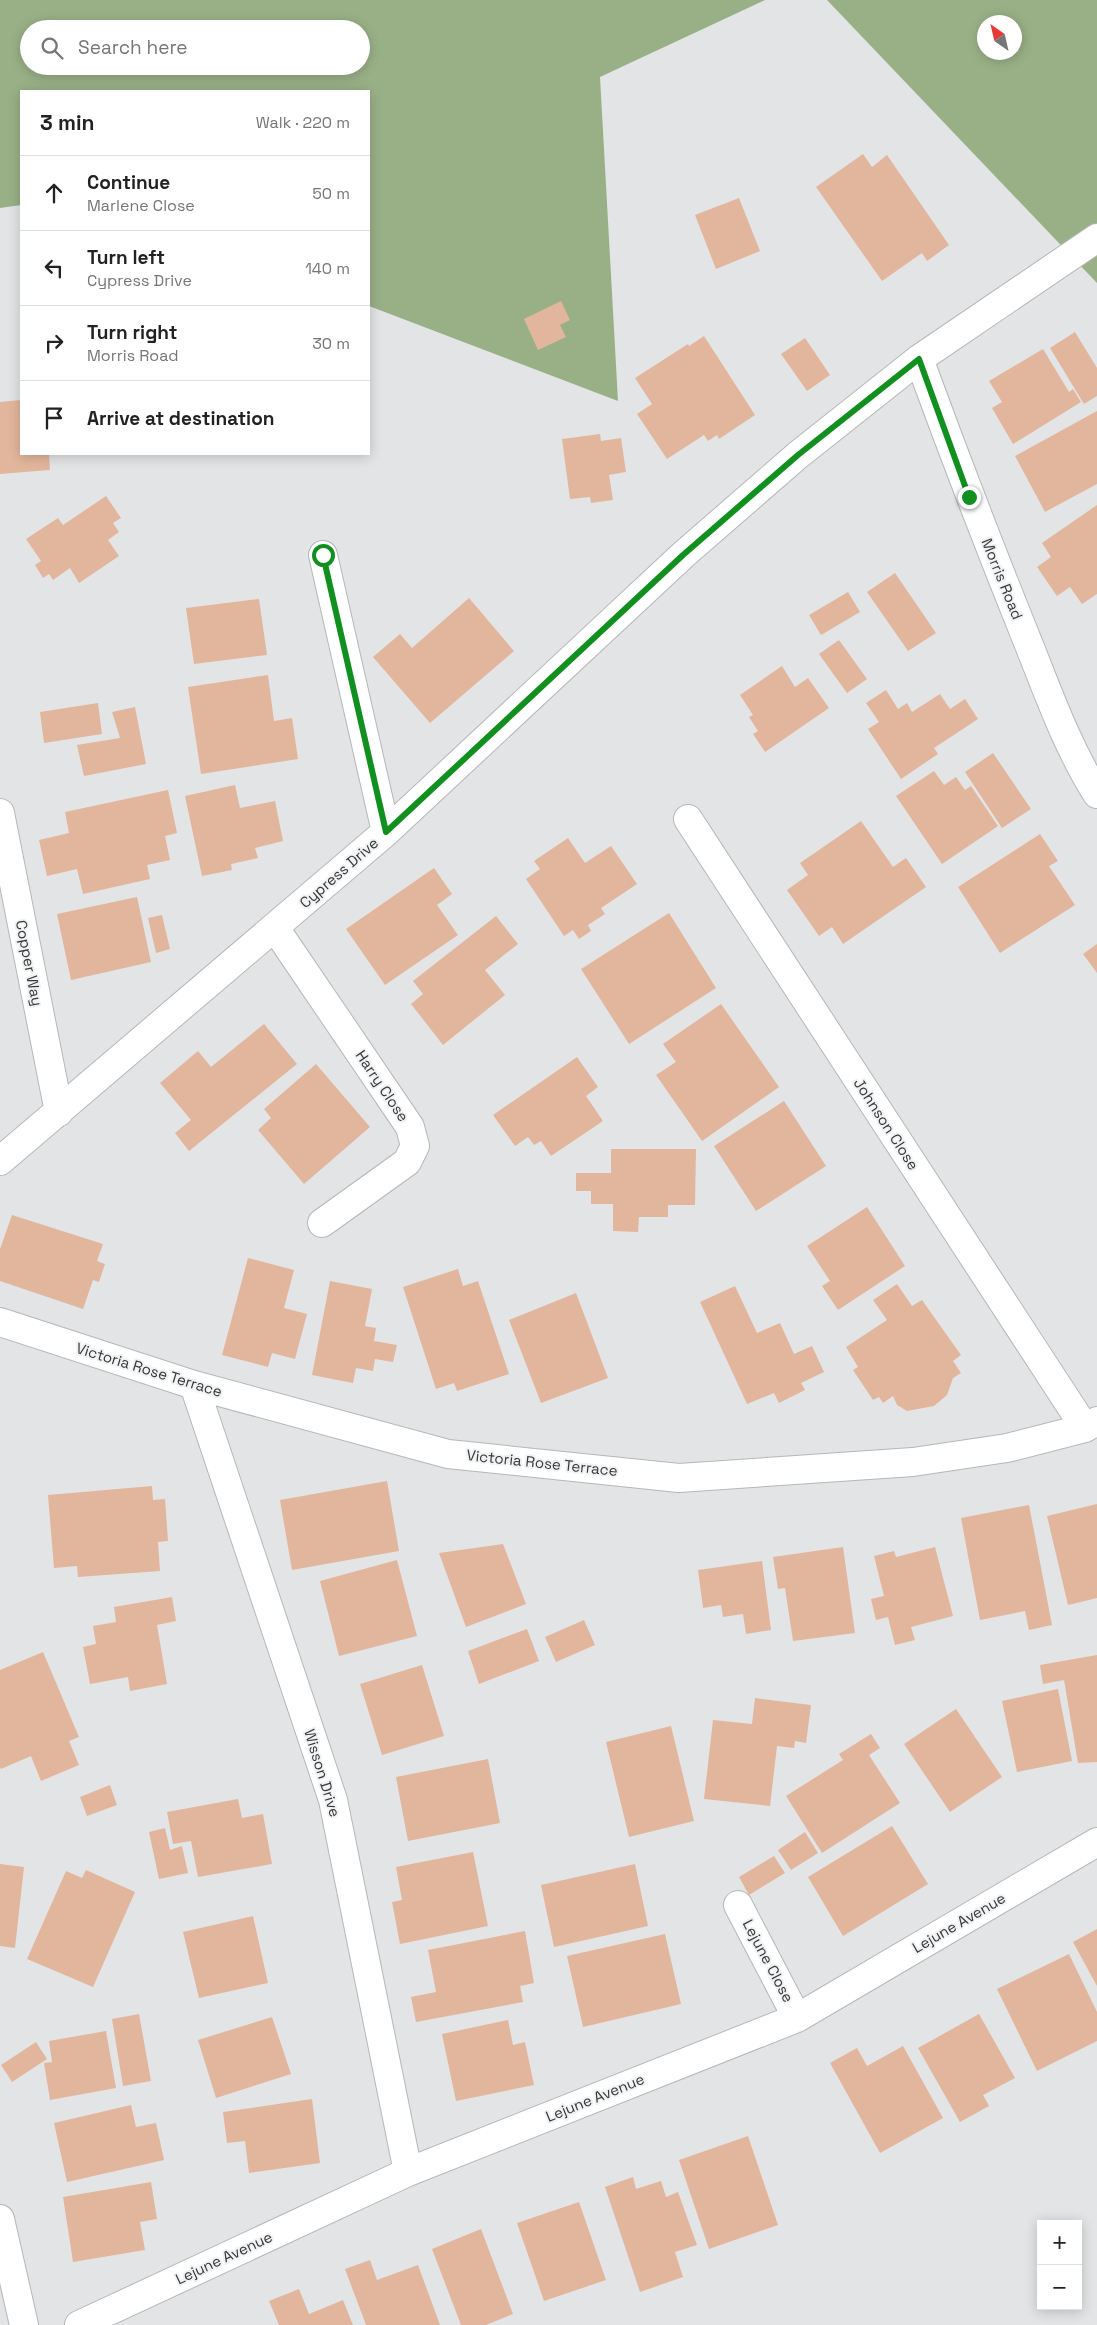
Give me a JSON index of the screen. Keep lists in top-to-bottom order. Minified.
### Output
{"streets":{"street":["Morris Road","Cypress Drive","Copper Way","Harry Close","Johnson Close","Victoria Rose Terrace","Wisson Drive","Lejune Avenue","Lejune Close"]},"crossings":[["Morris Road","Cypress Drive"],["Cypress Drive","Copper Way"],["Cypress Drive","Harry Close"],["Johnson Close","Victoria Rose Terrace"],["Victoria Rose Terrace","Wisson Drive"],["Wisson Drive","Lejune Avenue"],["Lejune Avenue","Lejune Close"]],"north":"top left","page":{"search":"Search here","heading":["3 min","Walk · 220 m"],"list":[["Continue","Marlene Close","50 m"],["Turn left","Cypress Drive","140 m"],["Turn right","Morris Road","30 m"],"Arrive at destination"],"map_buttons":["+","−"]}}
